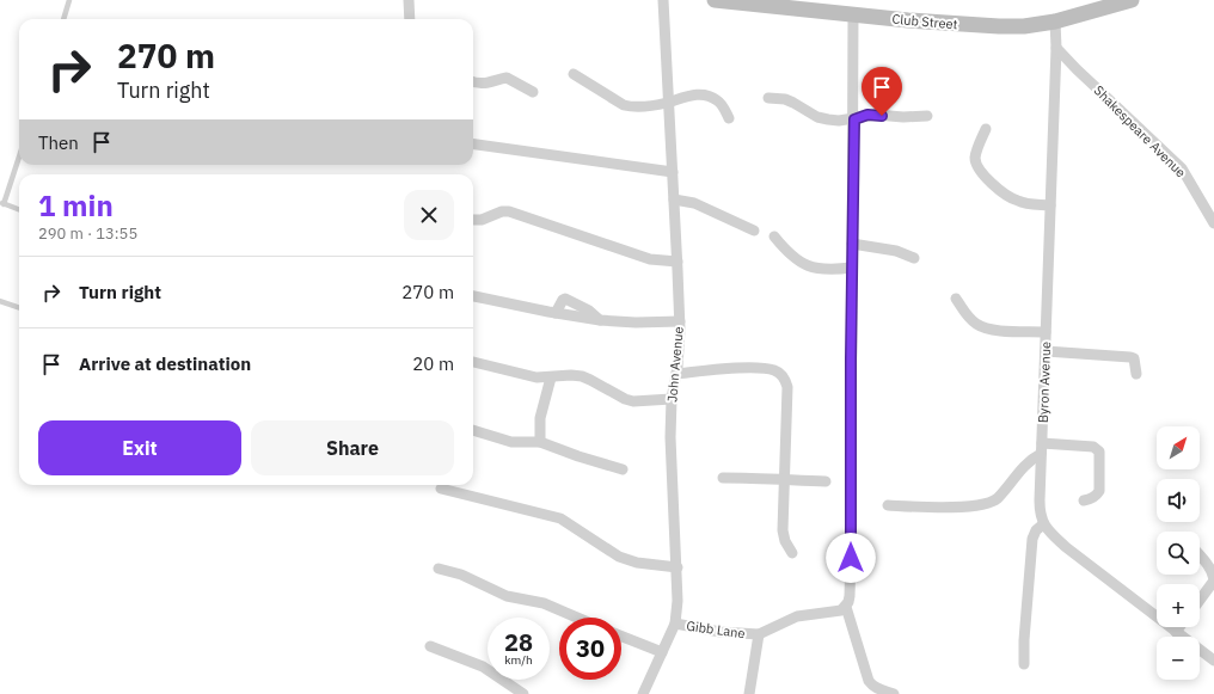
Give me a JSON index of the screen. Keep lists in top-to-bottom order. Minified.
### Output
{"streets":{"main road":["Club Street"],"street":["Shakespeare Avenue","John Avenue","Byron Avenue","Gibb Lane"]},"crossings":[["Club Street","Byron Avenue"],["Shakespeare Avenue","Byron Avenue"],["John Avenue","Gibb Lane"]],"north":"top right","page":{"turn":["270 m","Turn right"],"then":"Then","heading":["1 min","290 m · 13:55"],"list":[{"name":"Turn right","value":"270 m"},{"name":"Arrive at destination","value":"20 m"}],"buttons":["Exit","Share"],"map_buttons":["+","−"],"speed":"28 km/h","limit":"30"}}
